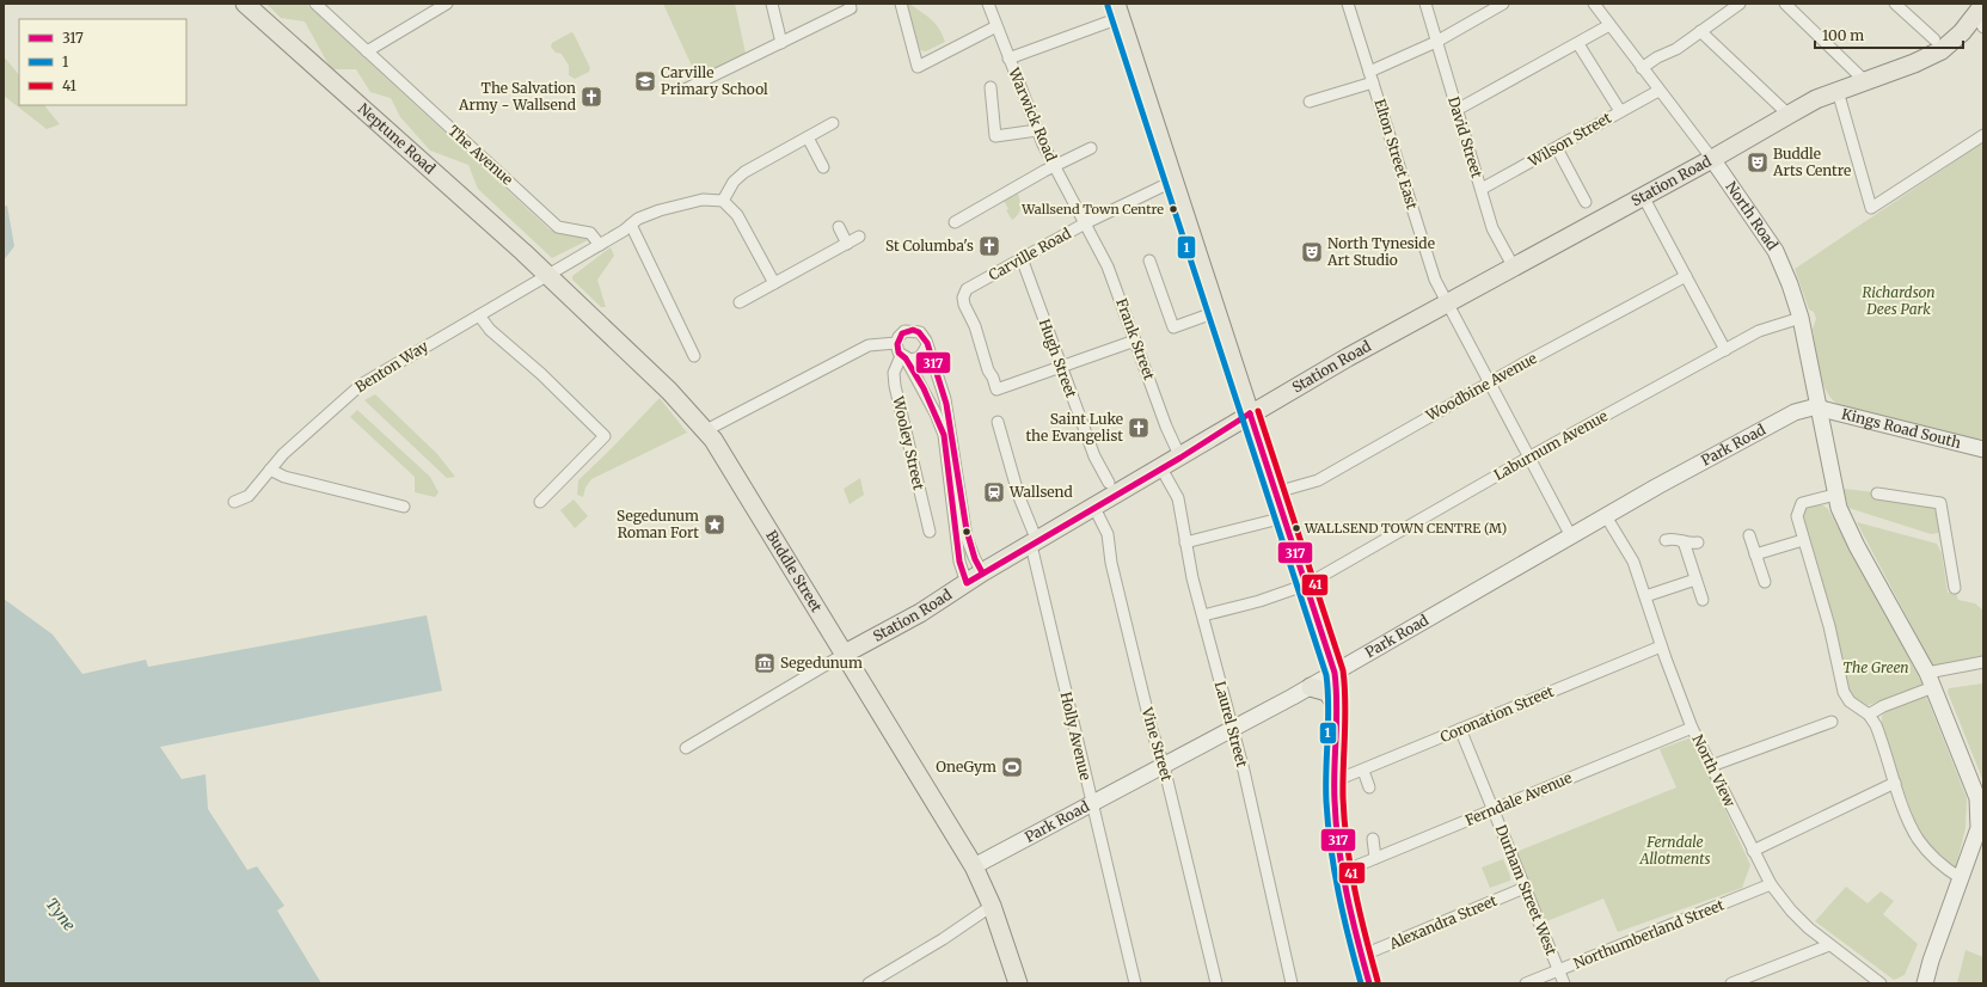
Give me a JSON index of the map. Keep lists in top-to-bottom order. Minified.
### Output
{"streets":{"main road":["Neptune Road","Station Road","Buddle Street"],"street":["Warwick Road","David Street","Wilson Street","Elton Street East","The Avenue","North Road","Carville Road","Frank Street","Hugh Street","Benton Way","Woodbine Avenue","Kings Road South","Wooley Street","Park Road","Laburnum Avenue","Coronation Street","Laurel Street","Holly Avenue","Vine Street","North View","Ferndale Avenue","Durham Street West","Alexandra Street","Northumberland Street"]},"crossings":[["Warwick Road","Carville Road"],["Warwick Road","Frank Street"],["David Street","Wilson Street"],["David Street","Station Road"],["Neptune Road","Benton Way"],["Neptune Road","Buddle Street"],["Wilson Street","North Road"],["Elton Street East","Station Road"],["Elton Street East","Woodbine Avenue"],["Elton Street East","Park Road"],["Elton Street East","Laburnum Avenue"],["The Avenue","Benton Way"],["Station Road","North Road"],["Station Road","Frank Street"],["Station Road","Buddle Street"],["Station Road","Laurel Street"],["Station Road","Holly Avenue"],["Station Road","Vine Street"],["North Road","Kings Road South"],["North Road","Park Road"],["North Road","Laburnum Avenue"],["Carville Road","Frank Street"],["Carville Road","Hugh Street"],["Benton Way","Buddle Street"],["Kings Road South","Park Road"],["Park Road","Buddle Street"],["Park Road","Laurel Street"],["Park Road","Holly Avenue"],["Park Road","Vine Street"],["Park Road","North View"],["Laburnum Avenue","Laurel Street"],["Coronation Street","North View"],["Coronation Street","Durham Street West"],["North View","Ferndale Avenue"],["North View","Northumberland Street"],["Ferndale Avenue","Durham Street West"],["Durham Street West","Alexandra Street"],["Durham Street West","Northumberland Street"]],"water":["Tyne"],"parks":["Richardson Dees Park","The Green","Ferndale Allotments"],"places":{"school or university":["Carville Primary School"],"church":["The Salvation Army - Wallsend","St Columba's","Saint Luke the Evangelist"],"theatre":["Buddle Arts Centre","North Tyneside Art Studio"],"other":["Wallsend Town Centre","WALLSEND TOWN CENTRE (M)"],"station":["Wallsend"],"place":["Segedunum Roman Fort"],"museum":["Segedunum"],"sports":["OneGym"]},"lines":["transit line 1","transit line 317","transit line 41"],"legend":["317","1","41"],"scale_bar":"100 m"}
